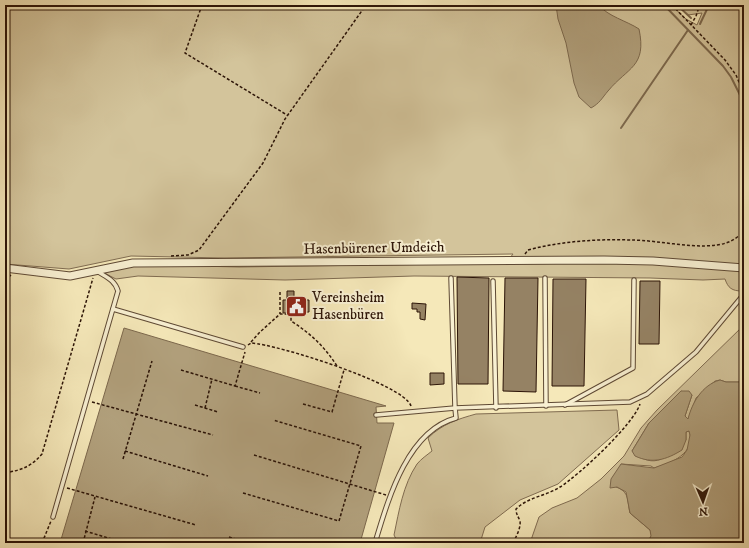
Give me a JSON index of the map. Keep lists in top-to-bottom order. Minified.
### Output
{"streets":{"street":["Hasenbürener Umdeich"]},"places":{"public building":["Vereinsheim Hasenbüren"]},"north":"bottom"}
